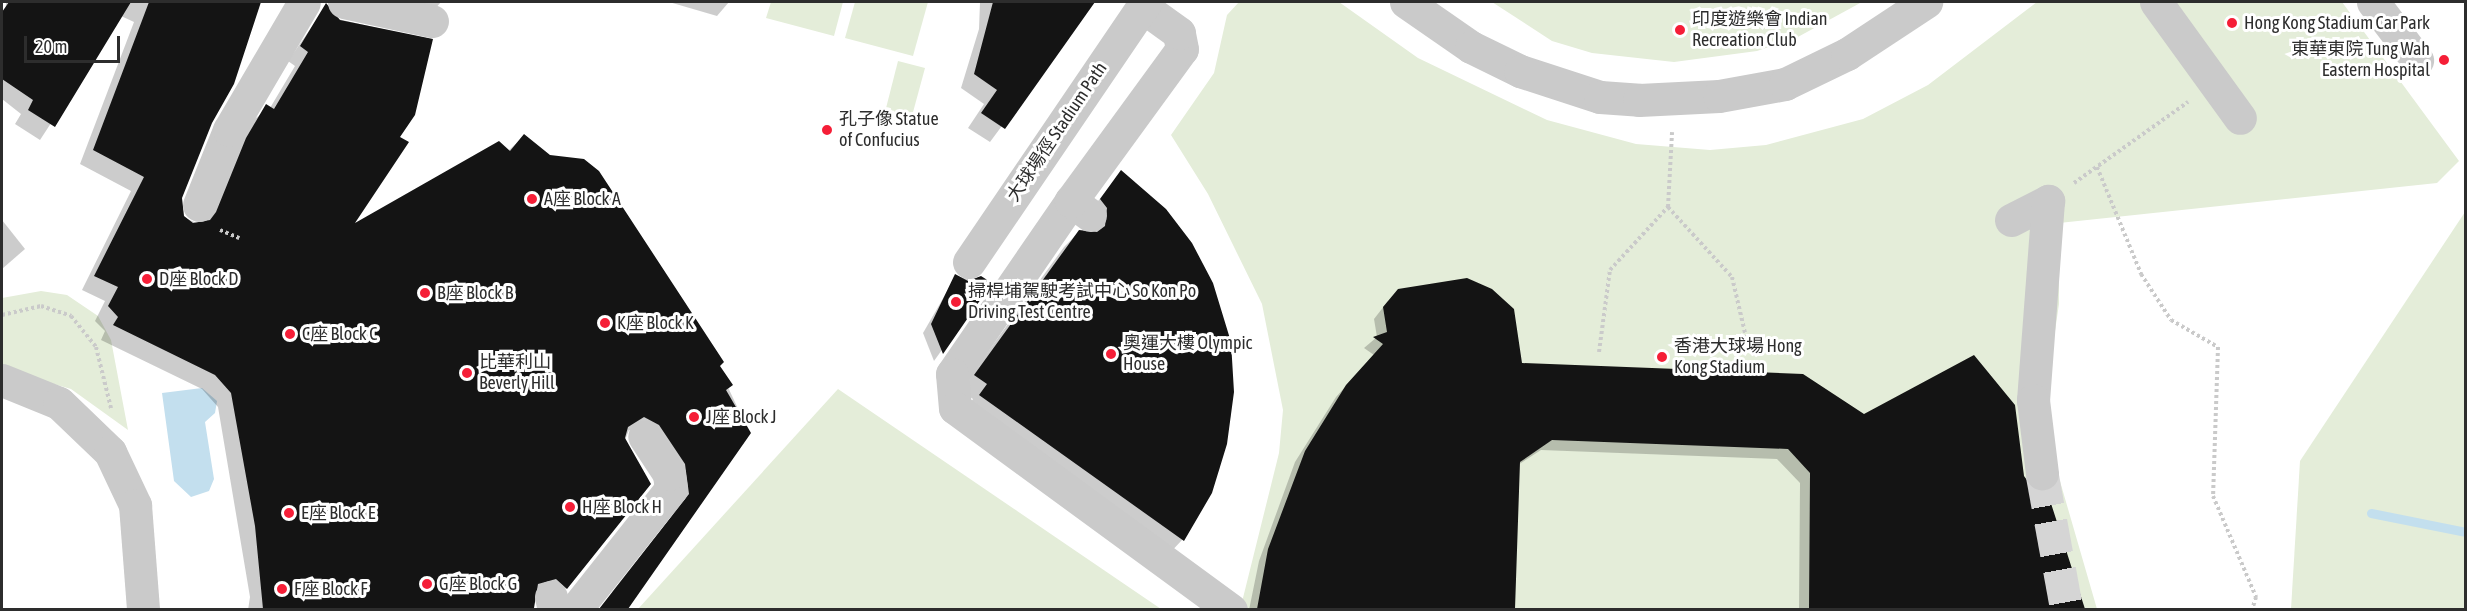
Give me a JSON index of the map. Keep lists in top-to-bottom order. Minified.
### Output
{"streets":{"street":["大球場徑 Stadium Path"]},"places":["Hong Kong Stadium Car Park","印度遊樂會 Indian Recreation Club","東華東院 Tung Wah Eastern Hospital","孔子像 Statue of Confucius","A座 Block A","D座 Block D","B座 Block B","掃桿埔駕駛考試中心 So Kon Po Driving Test Centre","K座 Block K","C座 Block C","奧運大樓 Olympic House","香港大球場 Hong Kong Stadium","比華利山 Beverly Hill","J座 Block J","H座 Block H","E座 Block E","G座 Block G","F座 Block F"],"scale_bar":"20 m"}
